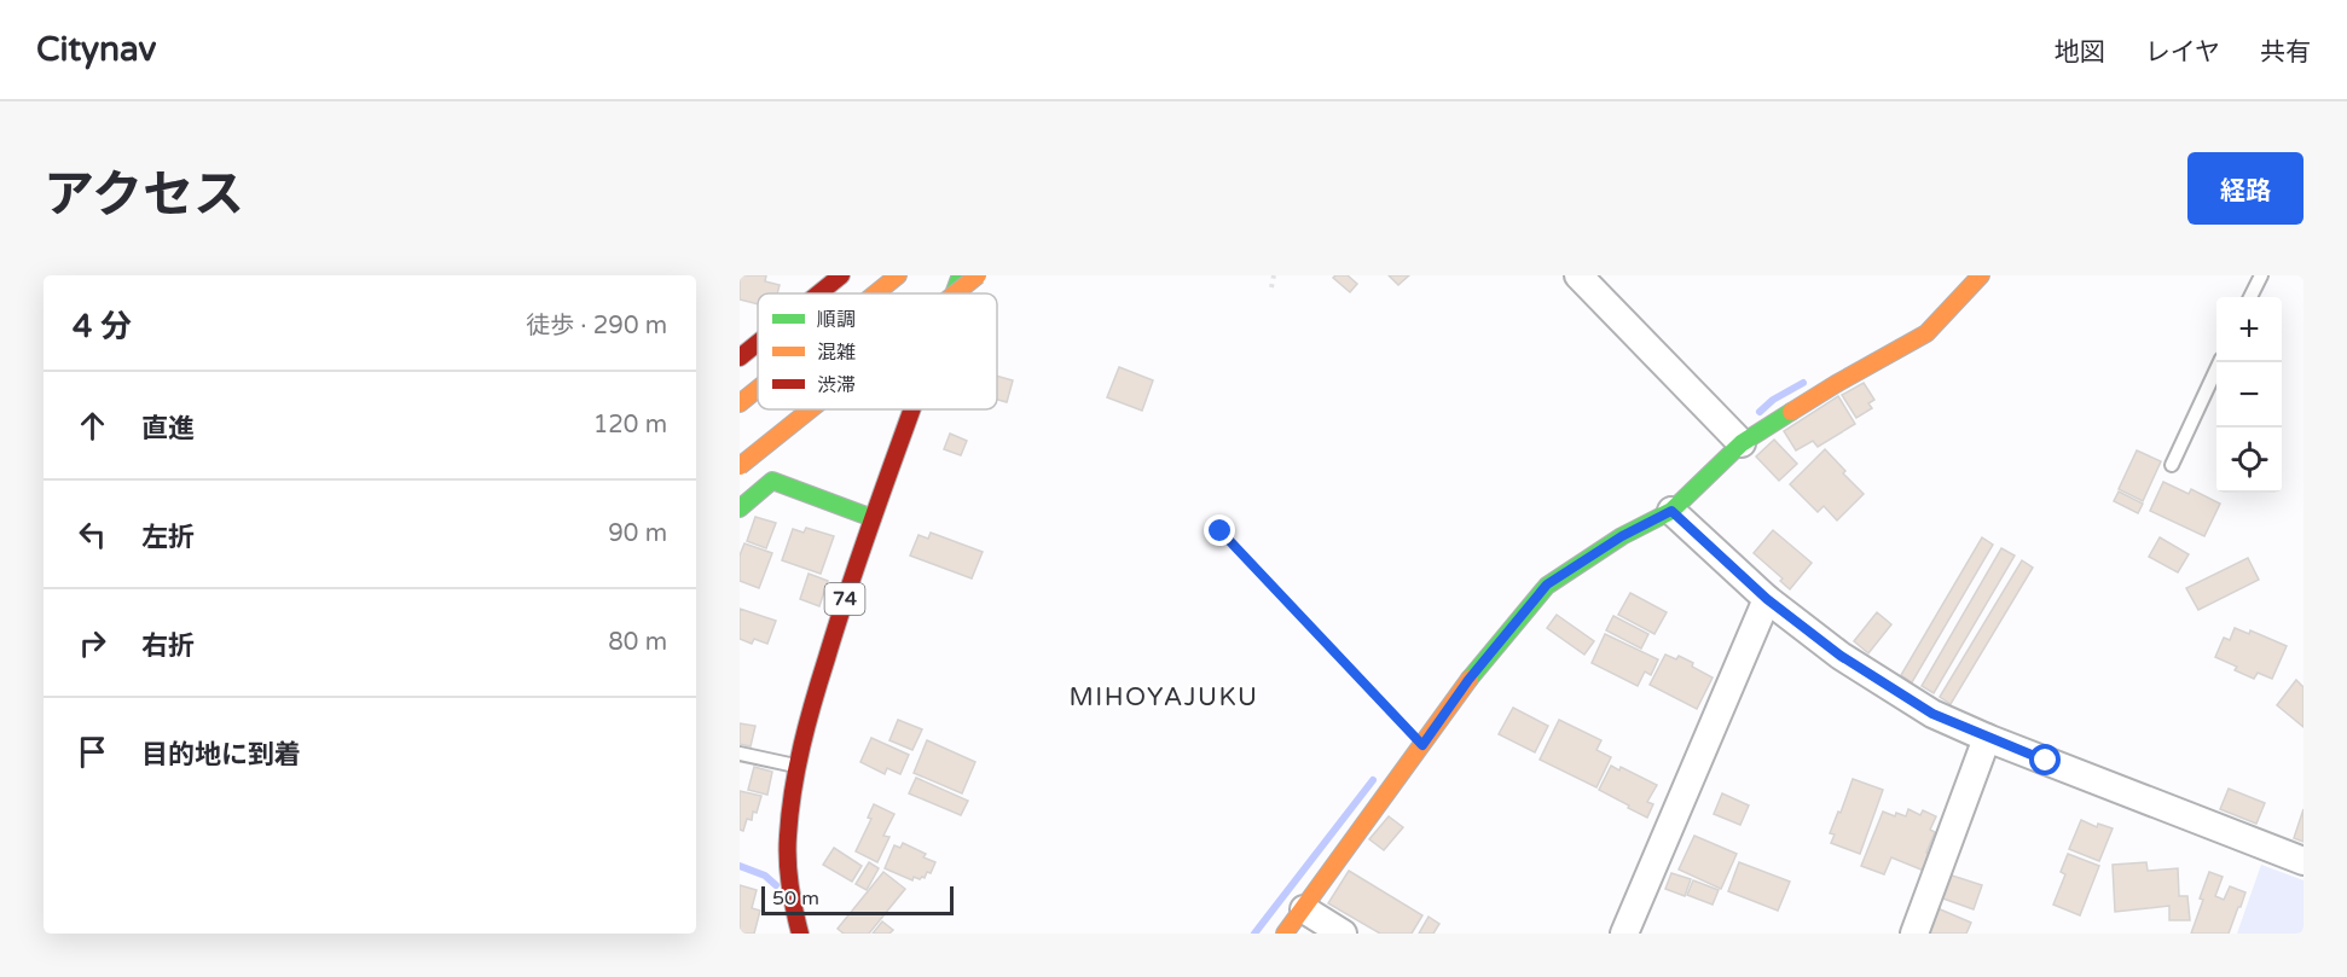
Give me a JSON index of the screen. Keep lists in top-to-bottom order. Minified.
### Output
{"streets":{"main road":["74"]},"districts":["MIHOYAJUKU"],"legend":["順調","混雑","渋滞"],"scale_bar":"50 m","page":{"header":"Citynav","nav":["地図","レイヤ","共有"],"title":"アクセス","buttons":"経路","heading":["4 分","徒歩 · 290 m"],"map_buttons":["+","−"],"list":[["直進","120 m"],["左折","90 m"],["右折","80 m"],"目的地に到着"],"scale":"50 m"}}
